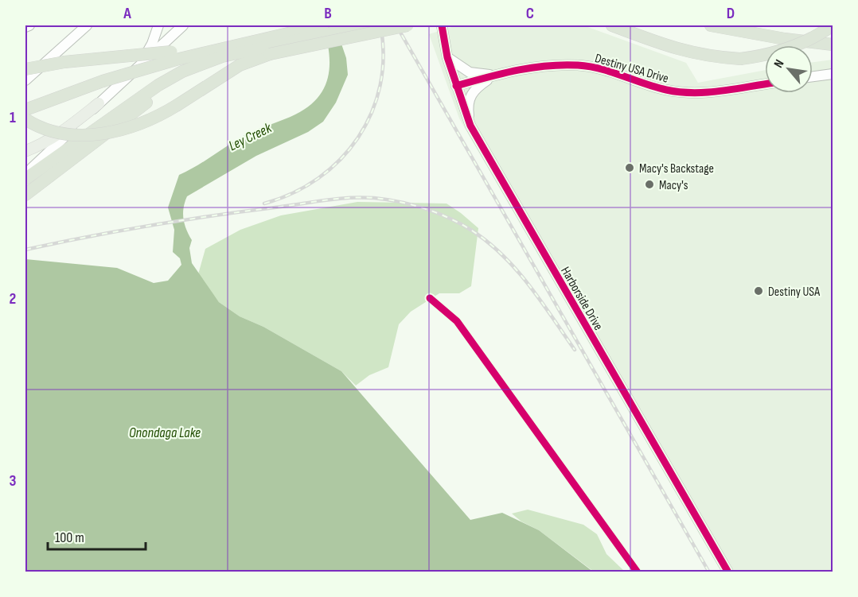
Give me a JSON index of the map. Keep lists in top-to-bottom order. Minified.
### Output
{"streets":{"street":["Destiny USA Drive","Harborside Drive"]},"crossings":[["Destiny USA Drive","Harborside Drive"]],"water":["Ley Creek","Onondaga Lake"],"places":["Macy's Backstage","Macy's","Destiny USA"],"scale_bar":"100 m","north":"top left","grid":{"columns":["A","B","C","D"],"rows":["1","2","3"]}}
